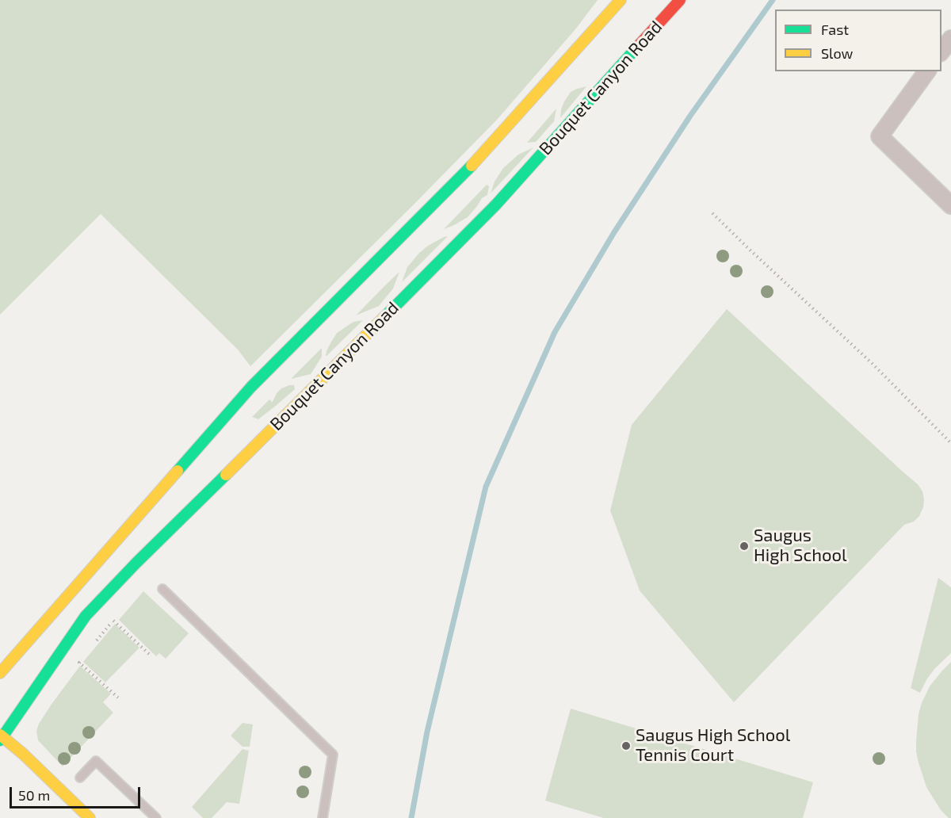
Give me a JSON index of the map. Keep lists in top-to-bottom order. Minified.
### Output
{"streets":{"main road":["Bouquet Canyon Road"]},"places":["Saugus High School","Saugus High School Tennis Court"],"legend":["Fast","Slow"],"scale_bar":"50 m"}
